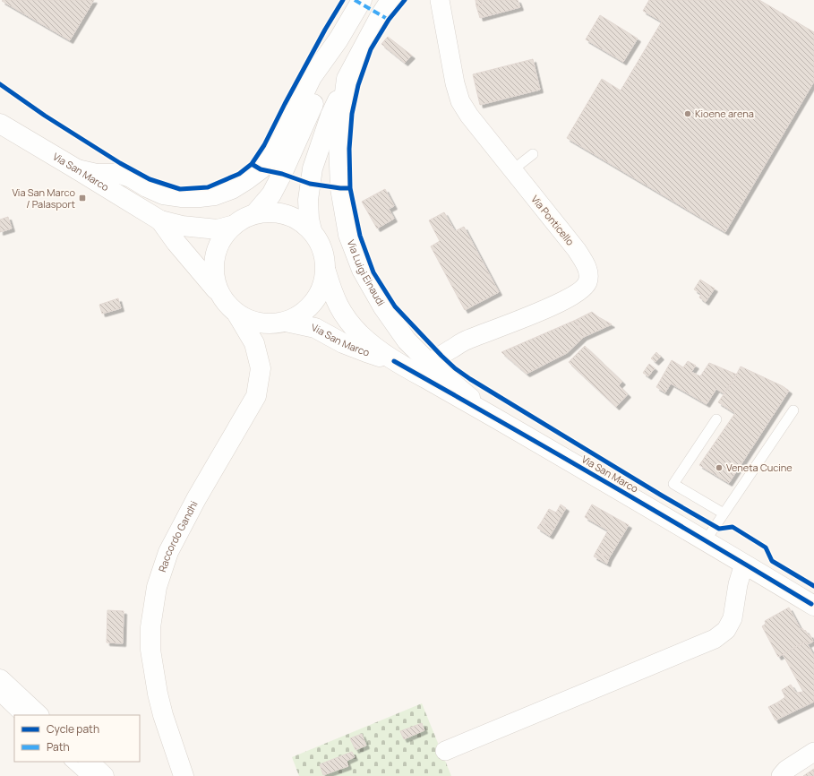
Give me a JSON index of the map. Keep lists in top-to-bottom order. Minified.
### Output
{"streets":{"main road":["Via San Marco","Via Luigi Einaudi","Raccordo Gandhi"],"street":["Via Ponticello"]},"crossings":[["Via San Marco","Via Luigi Einaudi"],["Via San Marco","Raccordo Gandhi"],["Via Ponticello","Via Luigi Einaudi"],["Via Luigi Einaudi","Raccordo Gandhi"]],"places":{"other":["Kioene arena","Veneta Cucine"],"transit":["Via San Marco / Palasport"]},"legend":["Cycle path","Path"]}
